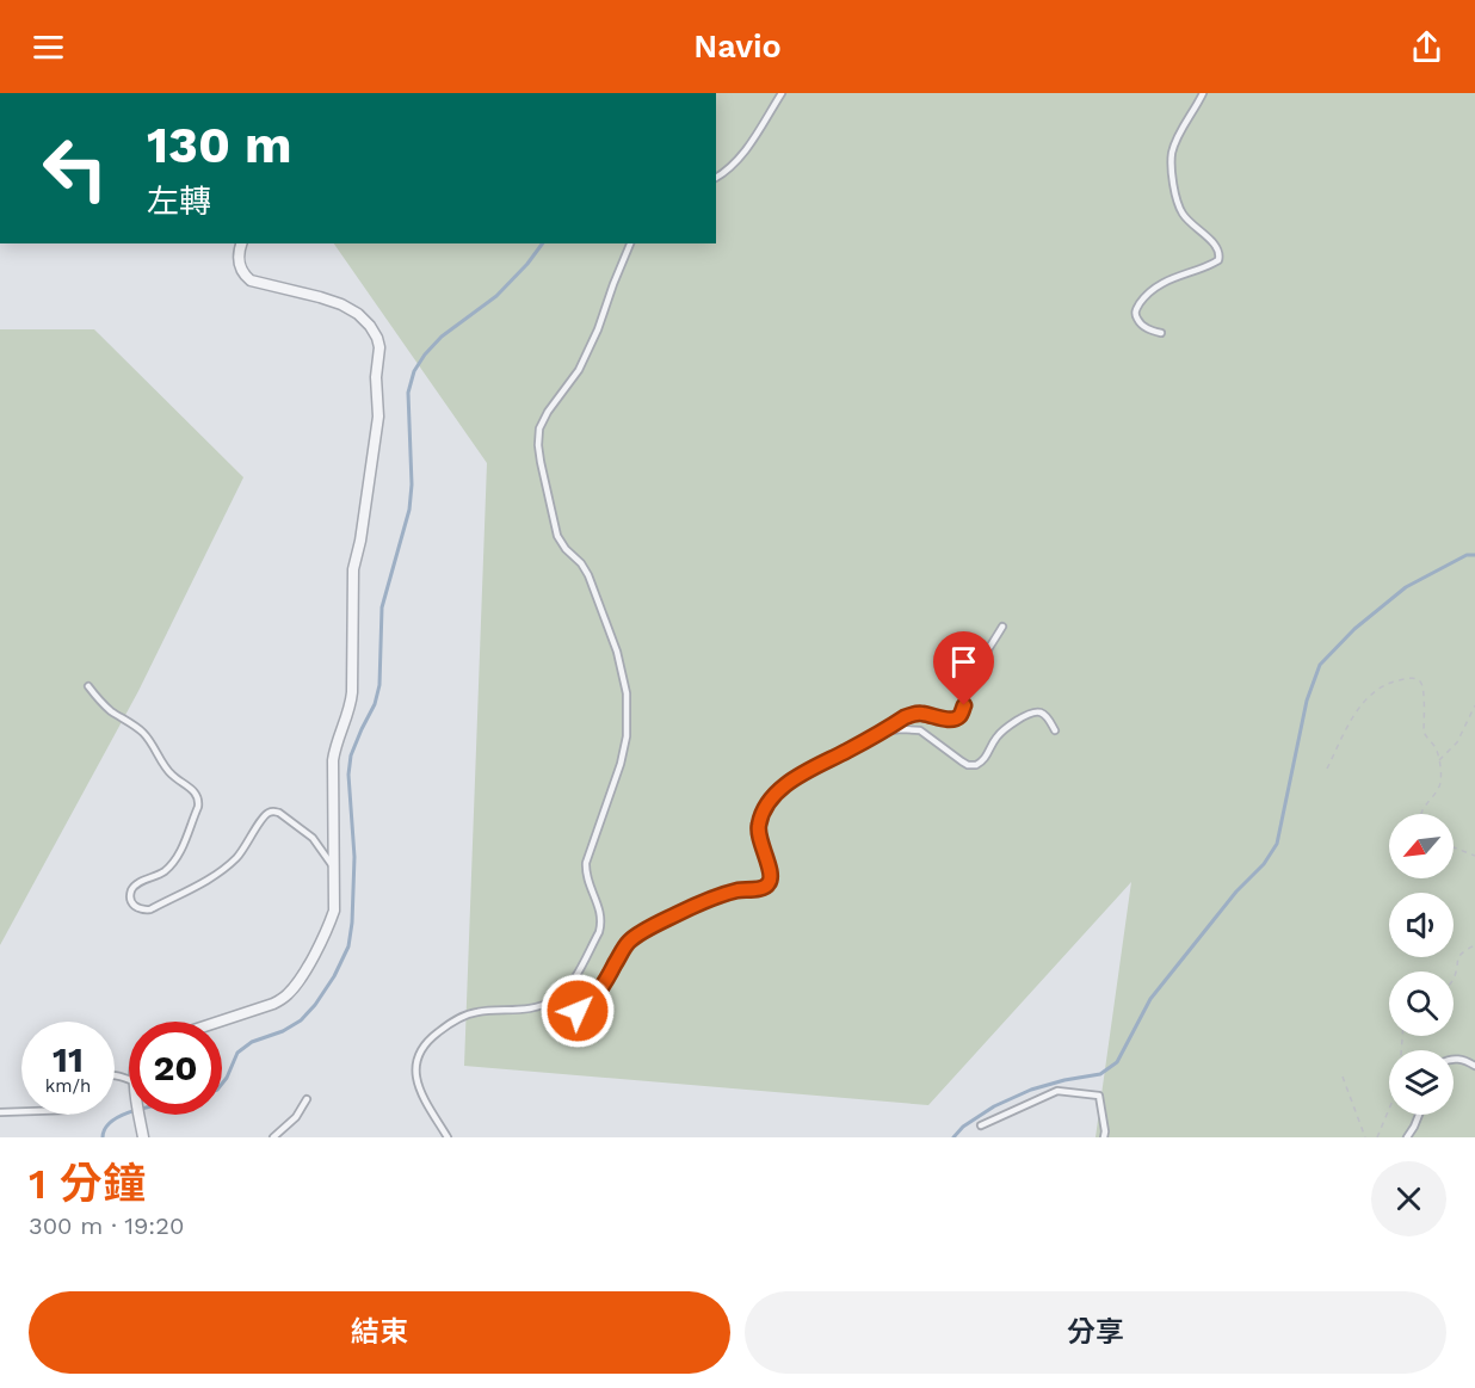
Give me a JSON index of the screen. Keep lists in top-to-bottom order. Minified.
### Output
{"north":"bottom left","page":{"header":"Navio","turn":["130 m","左轉"],"speed":"11 km/h","limit":"20","heading":["1 分鐘","300 m · 19:20"],"buttons":["結束","分享"]}}
